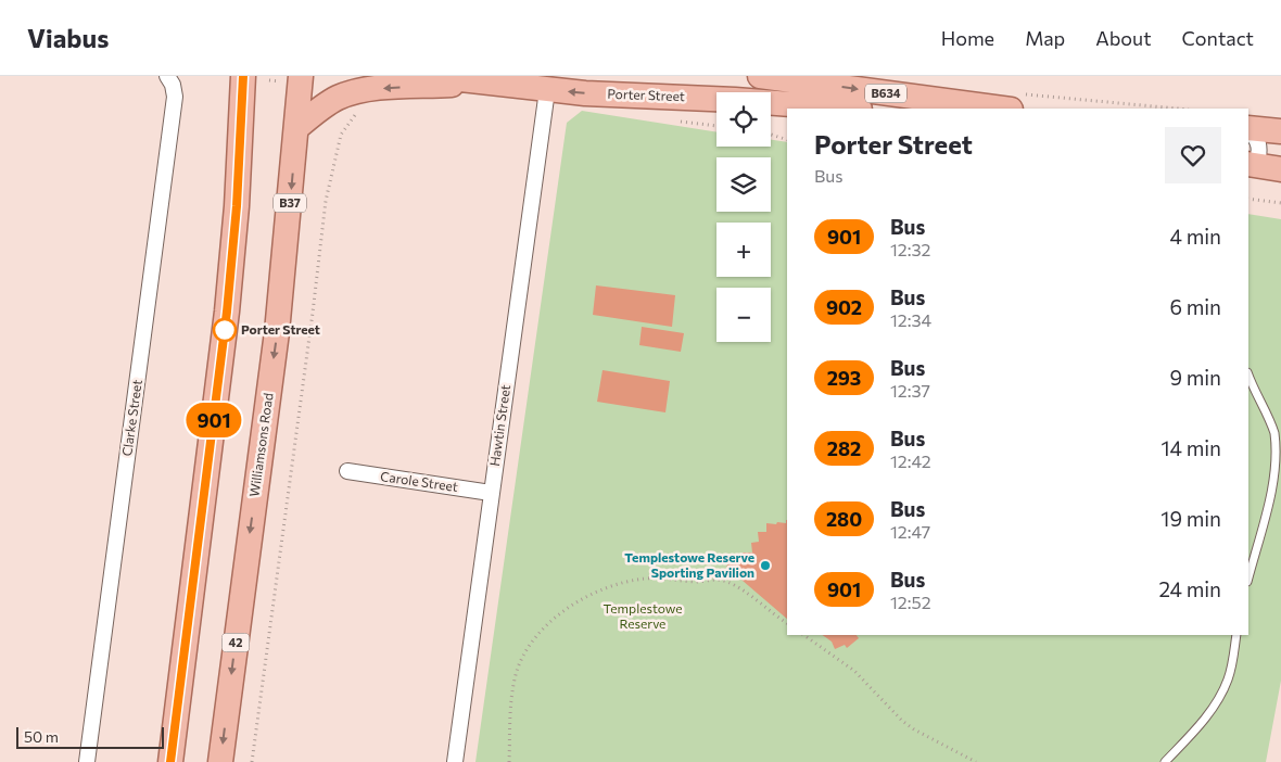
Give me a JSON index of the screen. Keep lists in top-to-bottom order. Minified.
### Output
{"streets":{"main road":["B634","Porter Street","B37","Williamsons Road","42"],"street":["Clarke Street","Hawtin Street","Carole Street"]},"crossings":[["Porter Street","Hawtin Street"],["B37","Williamsons Road"],["Hawtin Street","Carole Street"]],"one_way":["Porter Street"],"parks":["Templestowe Reserve"],"places":["Porter Street","Templestowe Reserve Sporting Pavilion"],"lines":["bus line 901"],"scale_bar":"50 m","page":{"header":"Viabus","nav":["Home","Map","About","Contact"],"on_map":"901","map_buttons":["+","−"],"heading":["Porter Street","Bus"],"list":[{"mark":"901","name":"Bus","note":"12:32","value":"4 min"},{"mark":"902","name":"Bus","note":"12:34","value":"6 min"},{"mark":"293","name":"Bus","note":"12:37","value":"9 min"},{"mark":"282","name":"Bus","note":"12:42","value":"14 min"},{"mark":"280","name":"Bus","note":"12:47","value":"19 min"},{"mark":"901","name":"Bus","note":"12:52","value":"24 min"}],"scale":"50 m"}}
